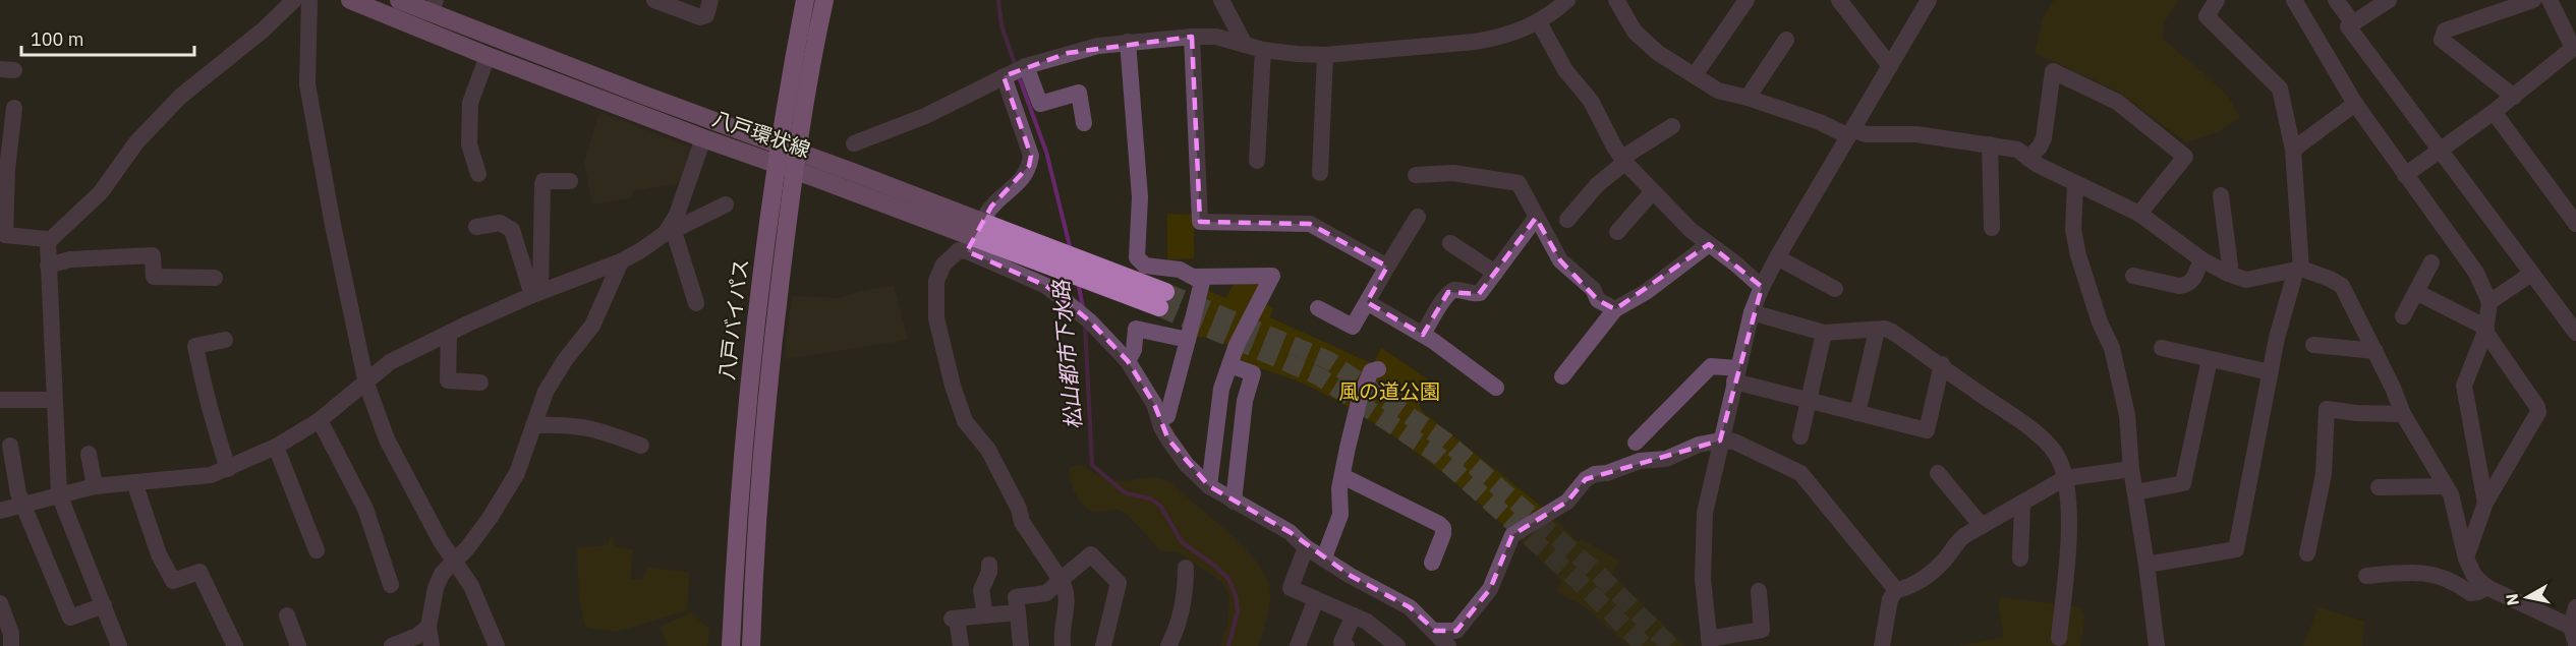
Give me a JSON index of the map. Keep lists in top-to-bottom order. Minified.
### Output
{"streets":{"highway":["八戸バイパス"],"main road":["八戸環状線"]},"crossings":[["八戸環状線","八戸バイパス"]],"water":["松山都市下水路"],"parks":["風の道公園"],"scale_bar":"100 m","north":"left"}
